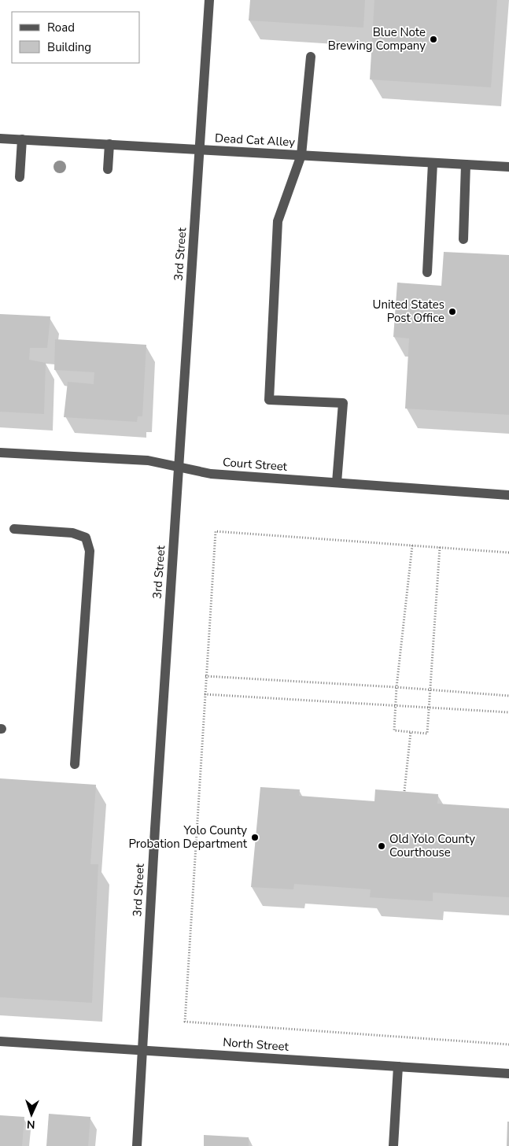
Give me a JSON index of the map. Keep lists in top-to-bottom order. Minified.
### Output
{"streets":{"street":["Dead Cat Alley","3rd Street","Court Street","North Street"]},"crossings":[["Dead Cat Alley","3rd Street"],["3rd Street","Court Street"],["3rd Street","North Street"]],"places":["Blue Note Brewing Company","United States Post Office","Yolo County Probation Department","Old Yolo County Courthouse"],"legend":["Road","Building"],"north":"bottom"}
